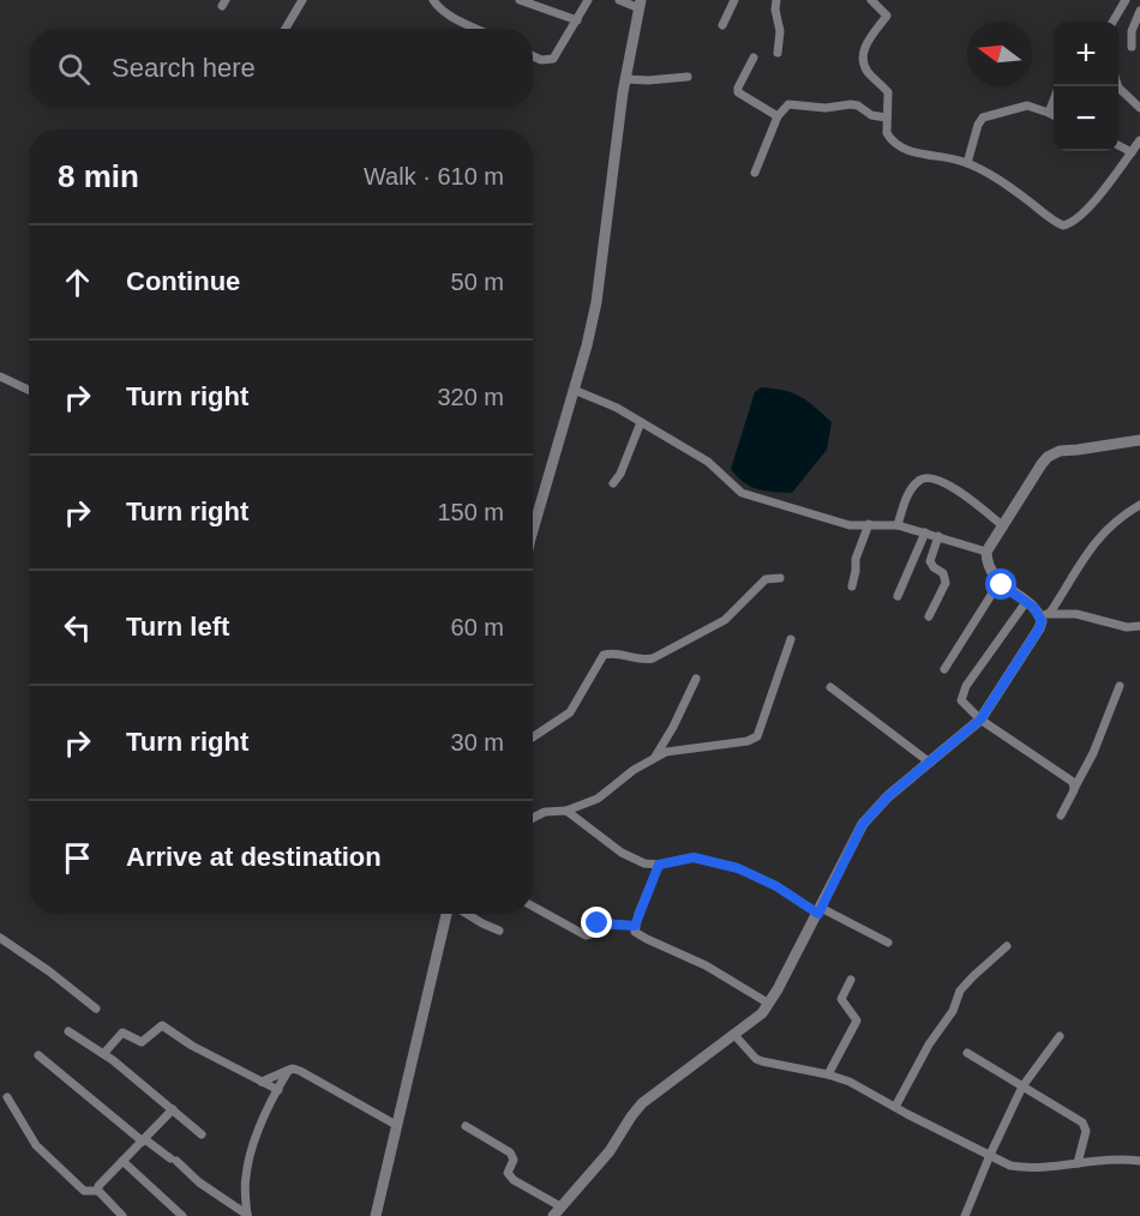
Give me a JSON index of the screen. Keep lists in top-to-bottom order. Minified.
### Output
{"north":"left","page":{"map_buttons":["+","−"],"search":"Search here","heading":["8 min","Walk · 610 m"],"list":[["Continue","50 m"],["Turn right","320 m"],["Turn right","150 m"],["Turn left","60 m"],["Turn right","30 m"],"Arrive at destination"]}}
